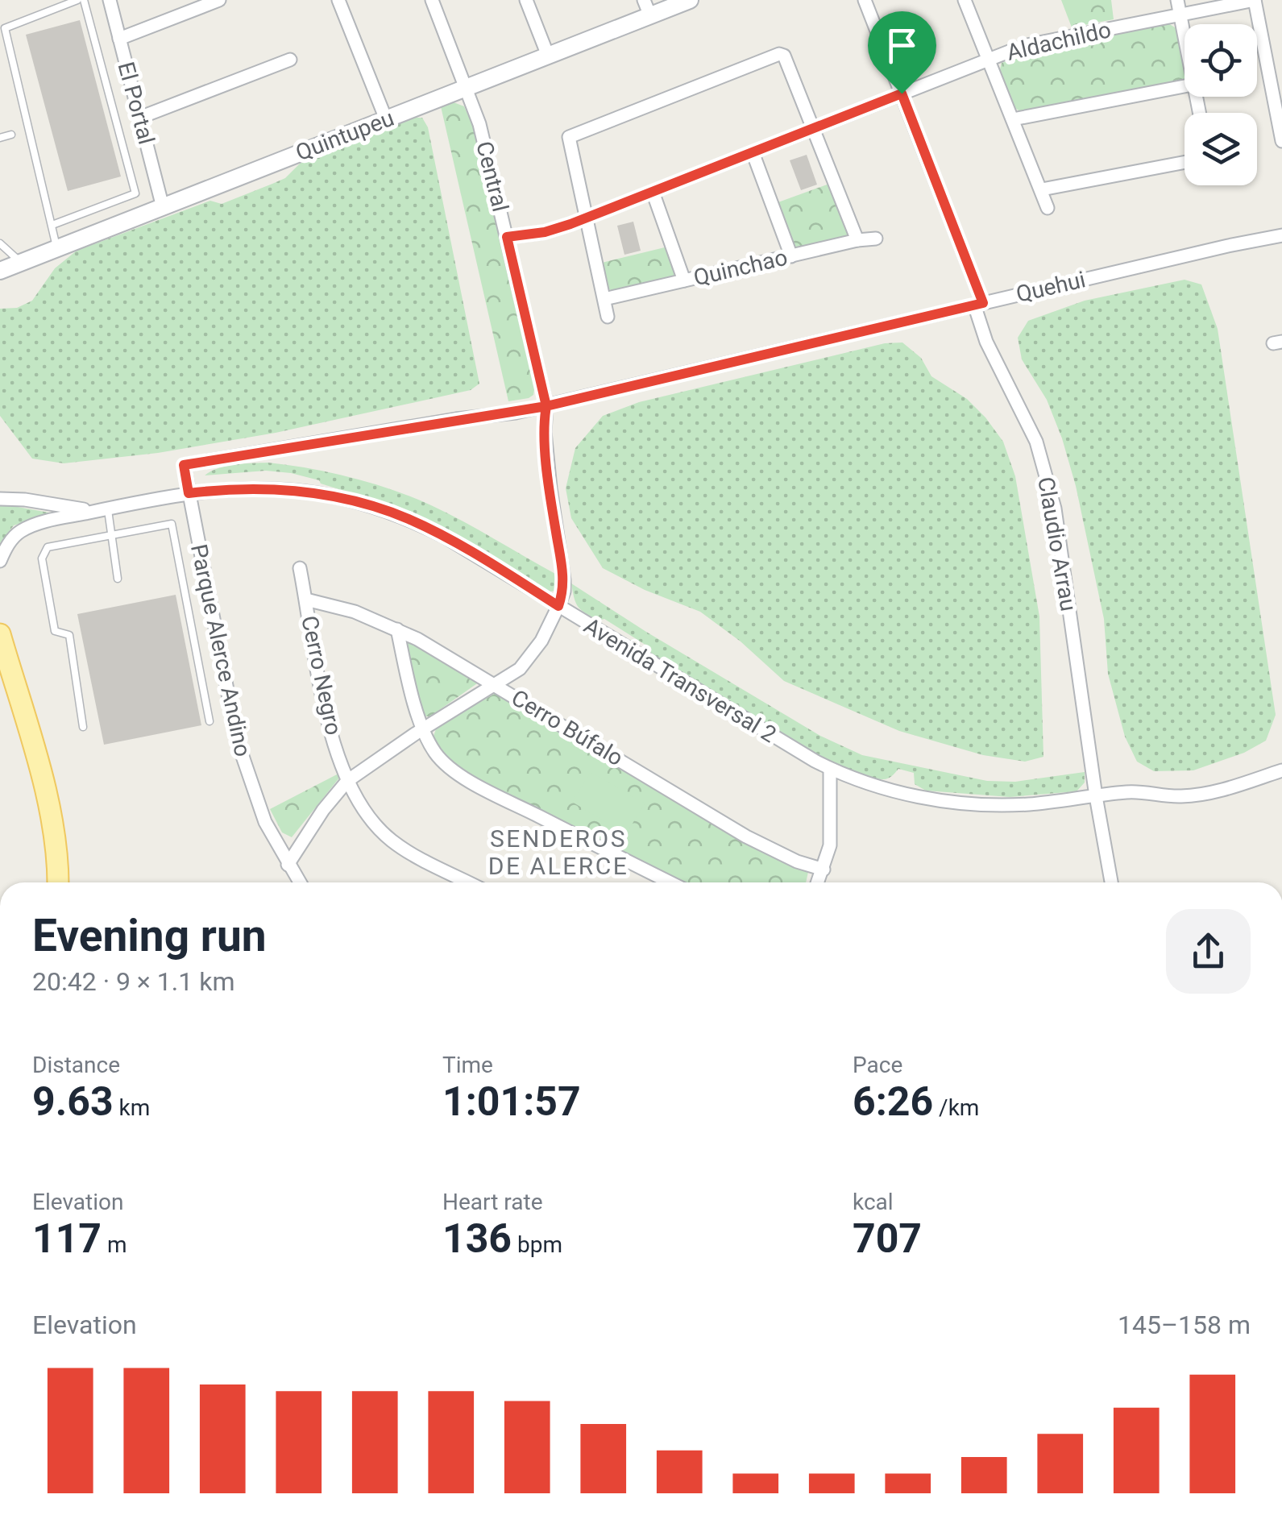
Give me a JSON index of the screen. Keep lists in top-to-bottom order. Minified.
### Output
{"streets":{"street":["Aldachildo","El Portal","Quintupeu","Central","Quinchao","Quehui","Claudio Arrau","Parque Alerce Andino","Cerro Negro","Avenida Transversal 2","Cerro Búfalo"]},"crossings":[["Aldachildo","Central"],["Aldachildo","Claudio Arrau"],["El Portal","Quintupeu"],["Quintupeu","Central"],["Central","Quehui"],["Central","Avenida Transversal 2"],["Quehui","Claudio Arrau"],["Quehui","Parque Alerce Andino"],["Quehui","Avenida Transversal 2"],["Claudio Arrau","Avenida Transversal 2"],["Parque Alerce Andino","Avenida Transversal 2"],["Cerro Negro","Cerro Búfalo"]],"districts":["SENDEROS DE ALERCE"],"page":{"heading":["Evening run","20:42 · 9 × 1.1 km"],"stats":[["Distance","9.63 km"],["Time","1:01:57"],["Pace","6:26 /km"],["Elevation","117 m"],["Heart rate","136 bpm"],["kcal","707"]],"chart":["Elevation","145–158 m"]}}
